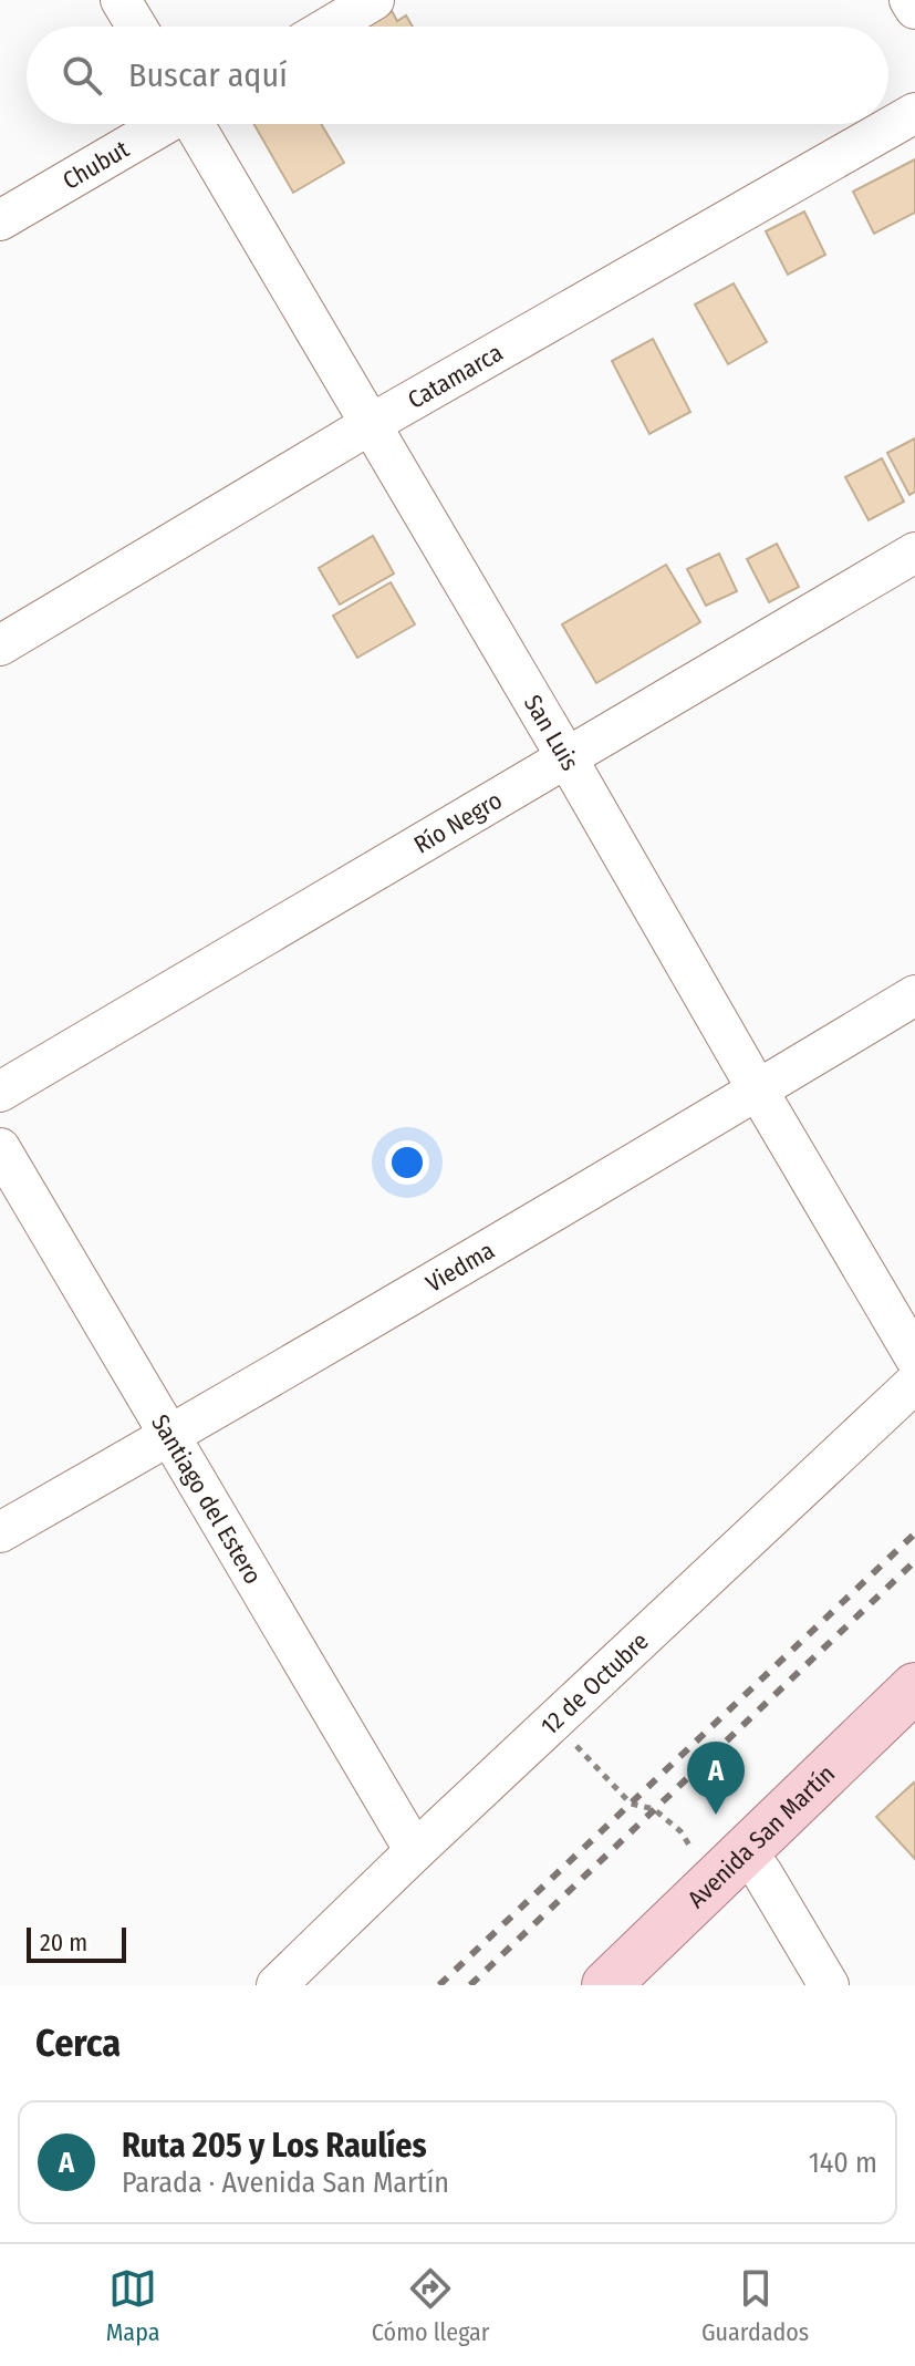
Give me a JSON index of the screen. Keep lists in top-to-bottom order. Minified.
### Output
{"streets":{"main road":["Avenida San Martín"],"street":["Chubut","Catamarca","San Luis","Río Negro","Viedma","Santiago del Estero","12 de Octubre"]},"crossings":[["Catamarca","San Luis"],["San Luis","Río Negro"],["San Luis","Viedma"],["Viedma","Santiago del Estero"],["Santiago del Estero","12 de Octubre"]],"scale_bar":"20 m","page":{"search":"Buscar aquí","pins":"A","scale":"20 m","heading":"Cerca","list":[{"mark":"A","name":"Ruta 205 y Los Raulíes","note":"Parada · Avenida San Martín","value":"140 m"}],"nav":["Mapa","Cómo llegar","Guardados"]}}
